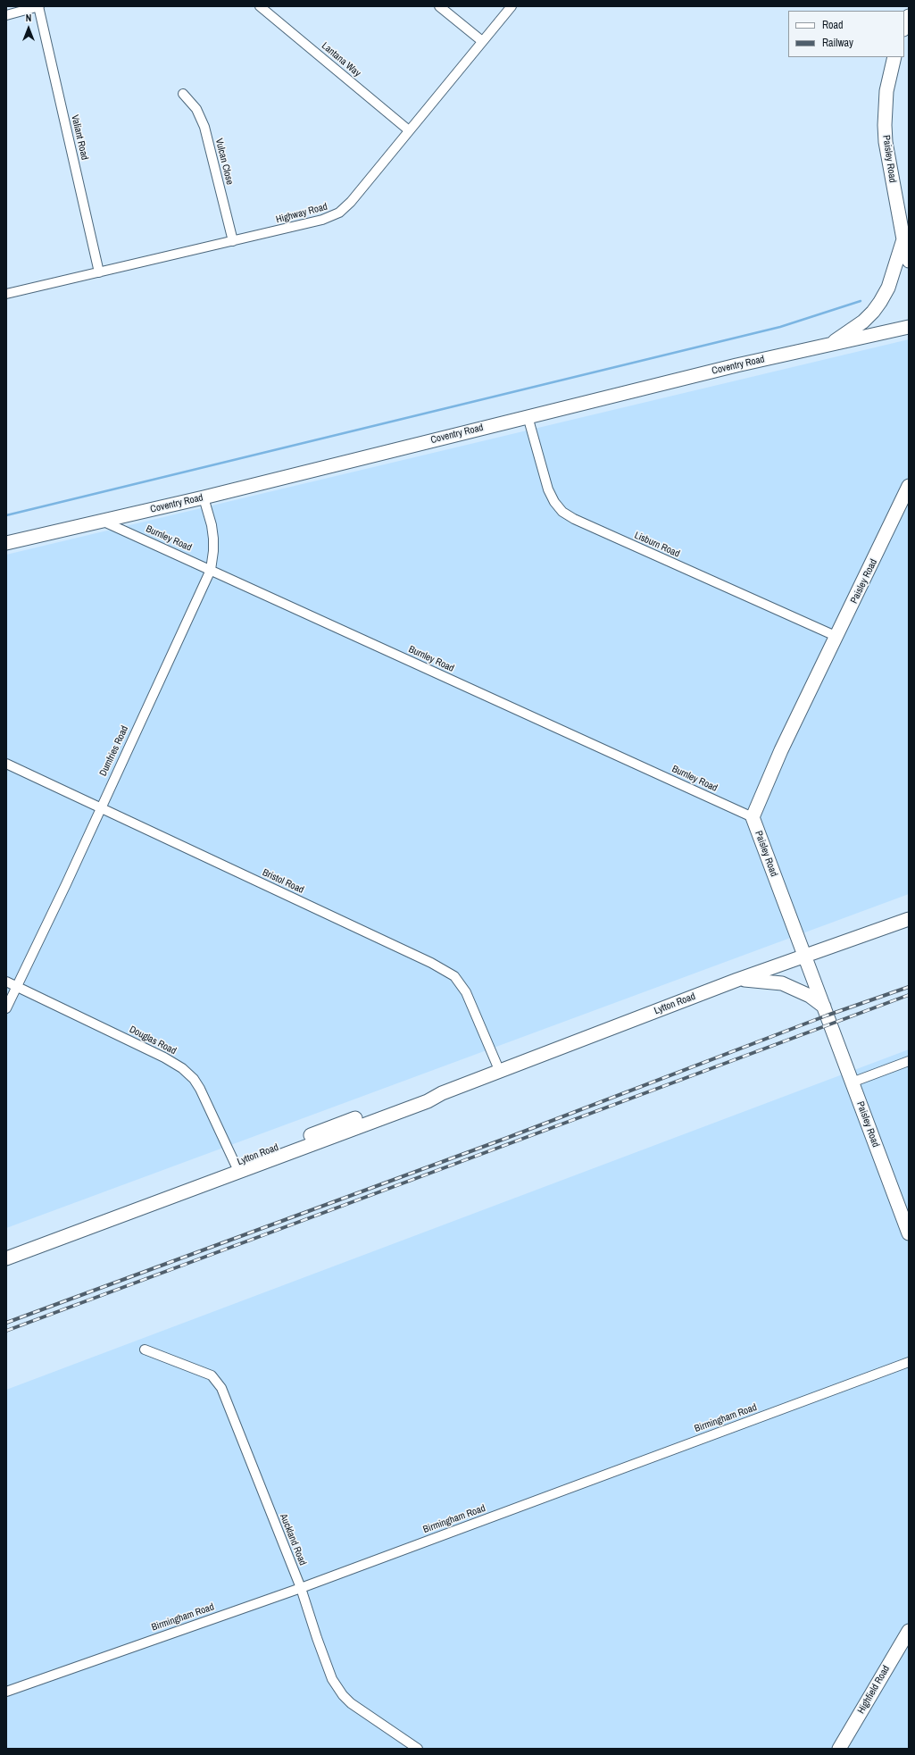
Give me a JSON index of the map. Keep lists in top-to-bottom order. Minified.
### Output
{"streets":{"main road":["Paisley Road","Coventry Road","Lytton Road","Highfield Road"],"street":["Lantana Way","Valiant Road","Vulcan Close","Highway Road","Burnley Road","Lisburn Road","Dumfries Road","Bristol Road","Douglas Road","Birmingham Road","Auckland Road"]},"crossings":[["Lantana Way","Highway Road"],["Valiant Road","Highway Road"],["Paisley Road","Burnley Road"],["Paisley Road","Lisburn Road"],["Paisley Road","Lytton Road"],["Vulcan Close","Highway Road"],["Coventry Road","Burnley Road"],["Coventry Road","Lisburn Road"],["Coventry Road","Dumfries Road"],["Burnley Road","Dumfries Road"],["Dumfries Road","Bristol Road"],["Dumfries Road","Douglas Road"],["Bristol Road","Lytton Road"],["Lytton Road","Douglas Road"],["Birmingham Road","Auckland Road"]],"legend":["Road","Railway"],"north":"top"}
